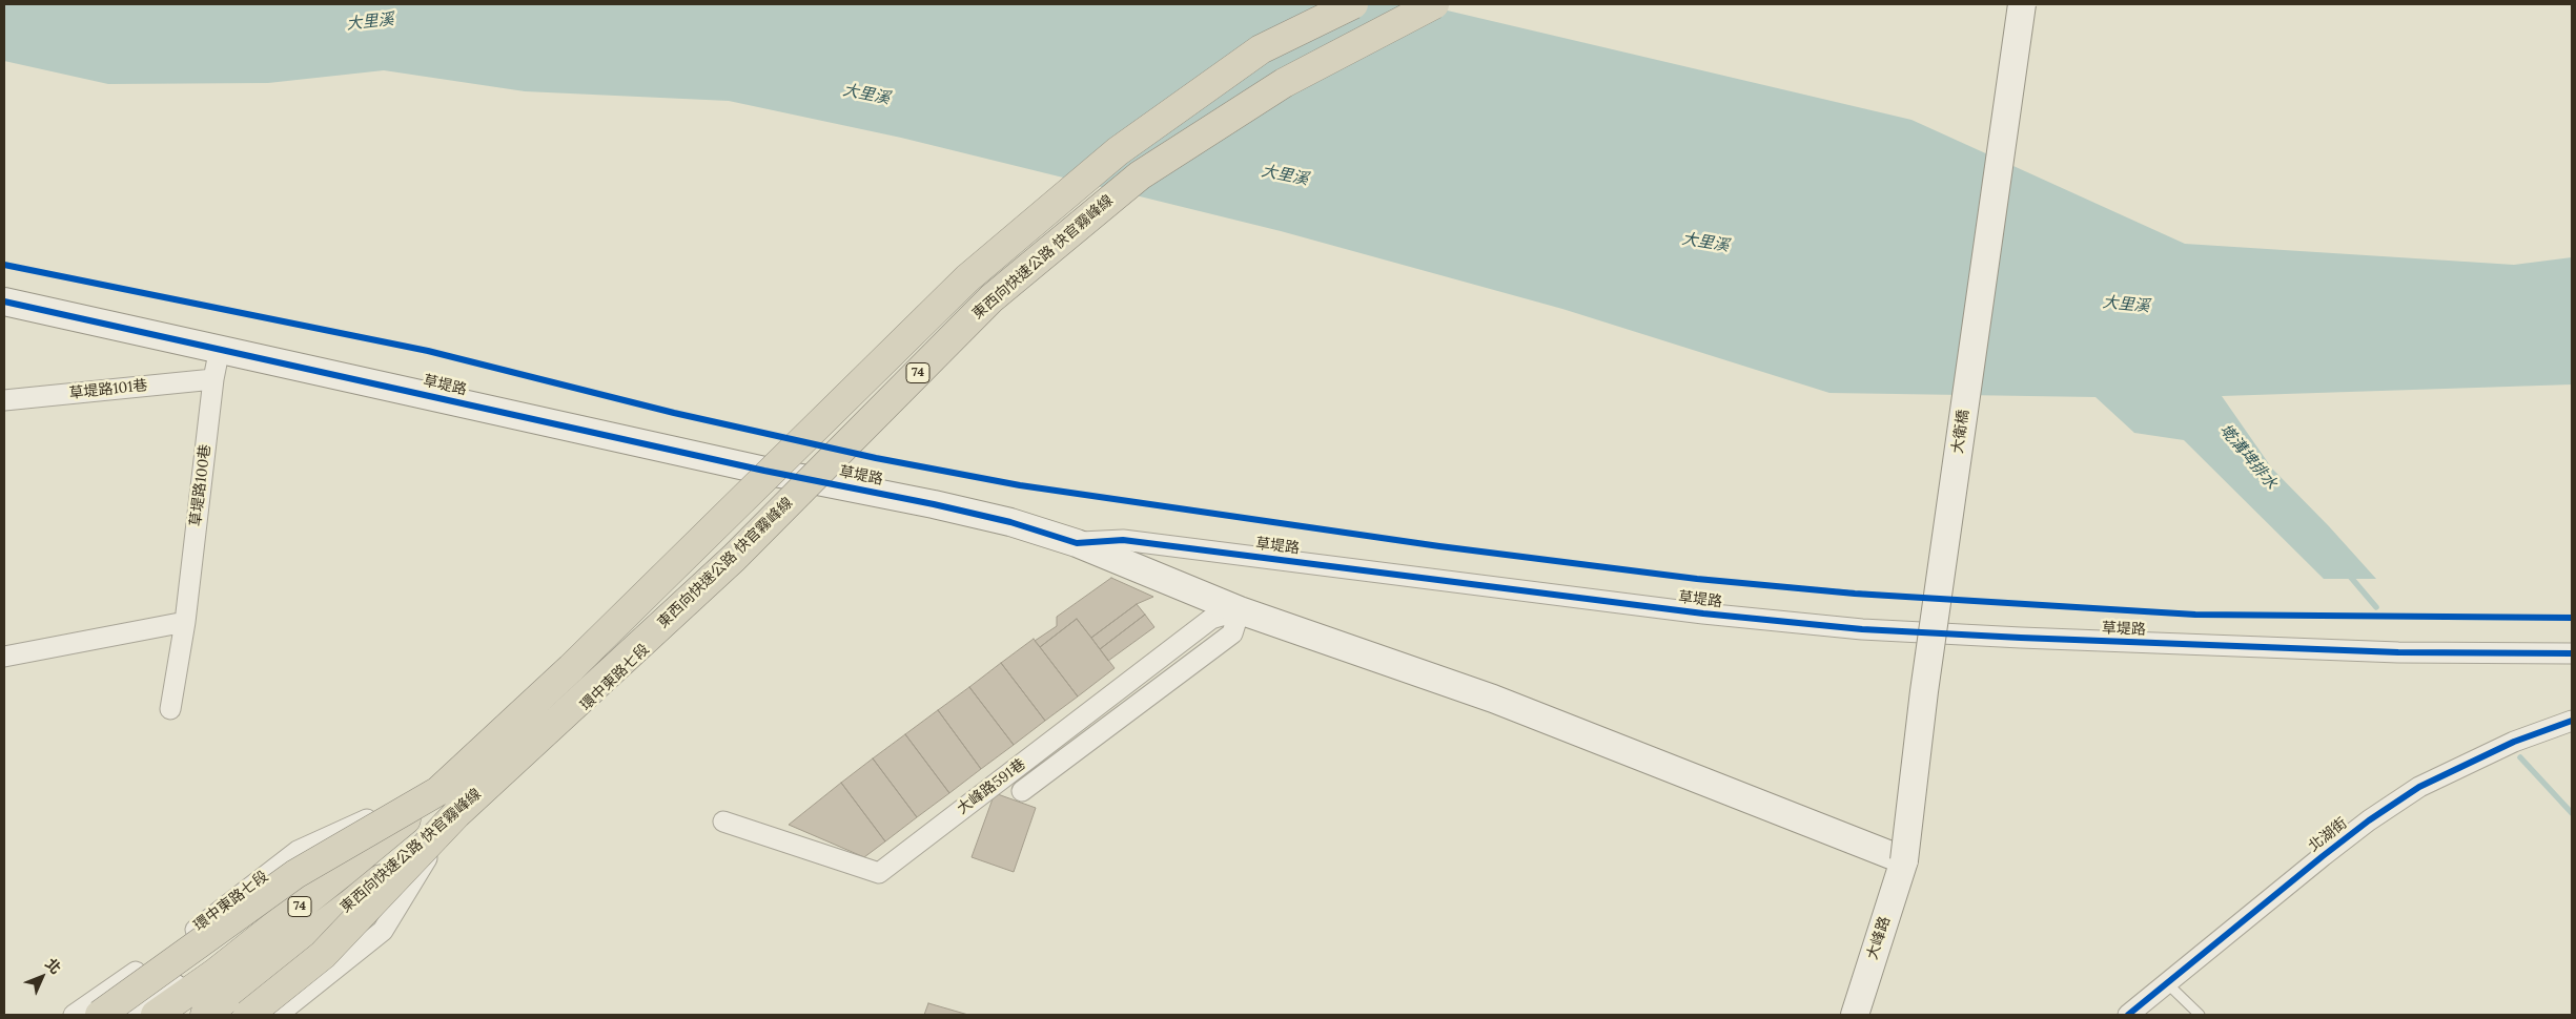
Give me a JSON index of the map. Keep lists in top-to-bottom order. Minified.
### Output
{"streets":{"highway":["東西向快速公路 快官霧峰線","74"],"street":["草堤路","草堤路101巷","大衛橋","草堤路100巷","環中東路七段","大峰路591巷","北湖街","大峰路"]},"crossings":[["草堤路","大衛橋"],["草堤路","草堤路100巷"],["草堤路","環中東路七段"],["草堤路","大峰路591巷"],["草堤路","大峰路"],["草堤路101巷","草堤路100巷"],["大衛橋","大峰路"]],"water":["大里溪","墘溝埤排水"],"north":"top right"}
